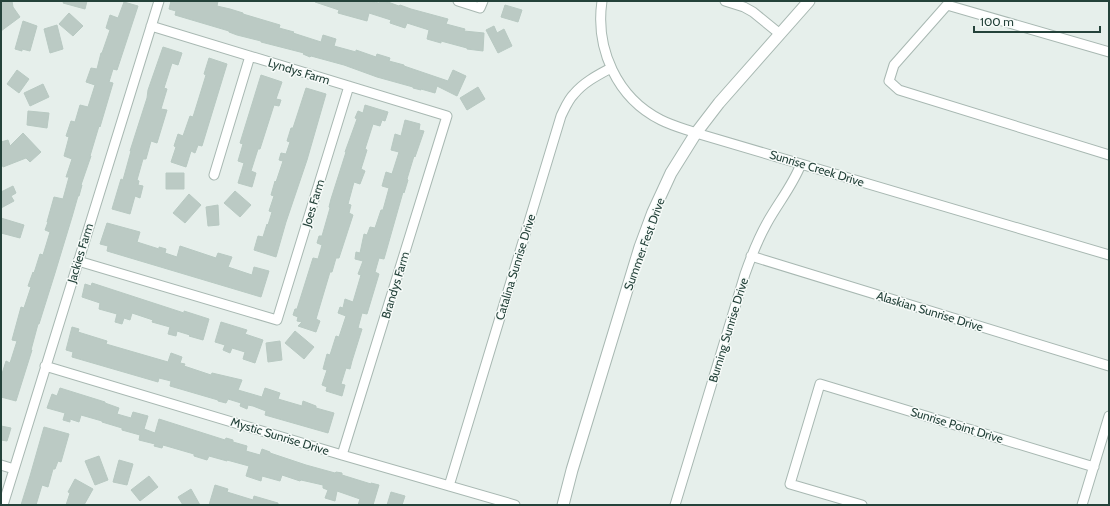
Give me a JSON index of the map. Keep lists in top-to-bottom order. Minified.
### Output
{"streets":{"street":["Lyndys Farm","Sunrise Creek Drive","Joes Farm","Summer Fest Drive","Jackies Farm","Catalina Sunrise Drive","Brandys Farm","Alaskian Sunrise Drive","Burning Sunrise Drive","Sunrise Point Drive","Mystic Sunrise Drive"]},"crossings":[["Lyndys Farm","Joes Farm"],["Lyndys Farm","Jackies Farm"],["Lyndys Farm","Brandys Farm"],["Sunrise Creek Drive","Summer Fest Drive"],["Sunrise Creek Drive","Catalina Sunrise Drive"],["Sunrise Creek Drive","Burning Sunrise Drive"],["Joes Farm","Jackies Farm"],["Jackies Farm","Mystic Sunrise Drive"],["Catalina Sunrise Drive","Mystic Sunrise Drive"],["Brandys Farm","Mystic Sunrise Drive"],["Alaskian Sunrise Drive","Burning Sunrise Drive"]],"scale_bar":"100 m"}
